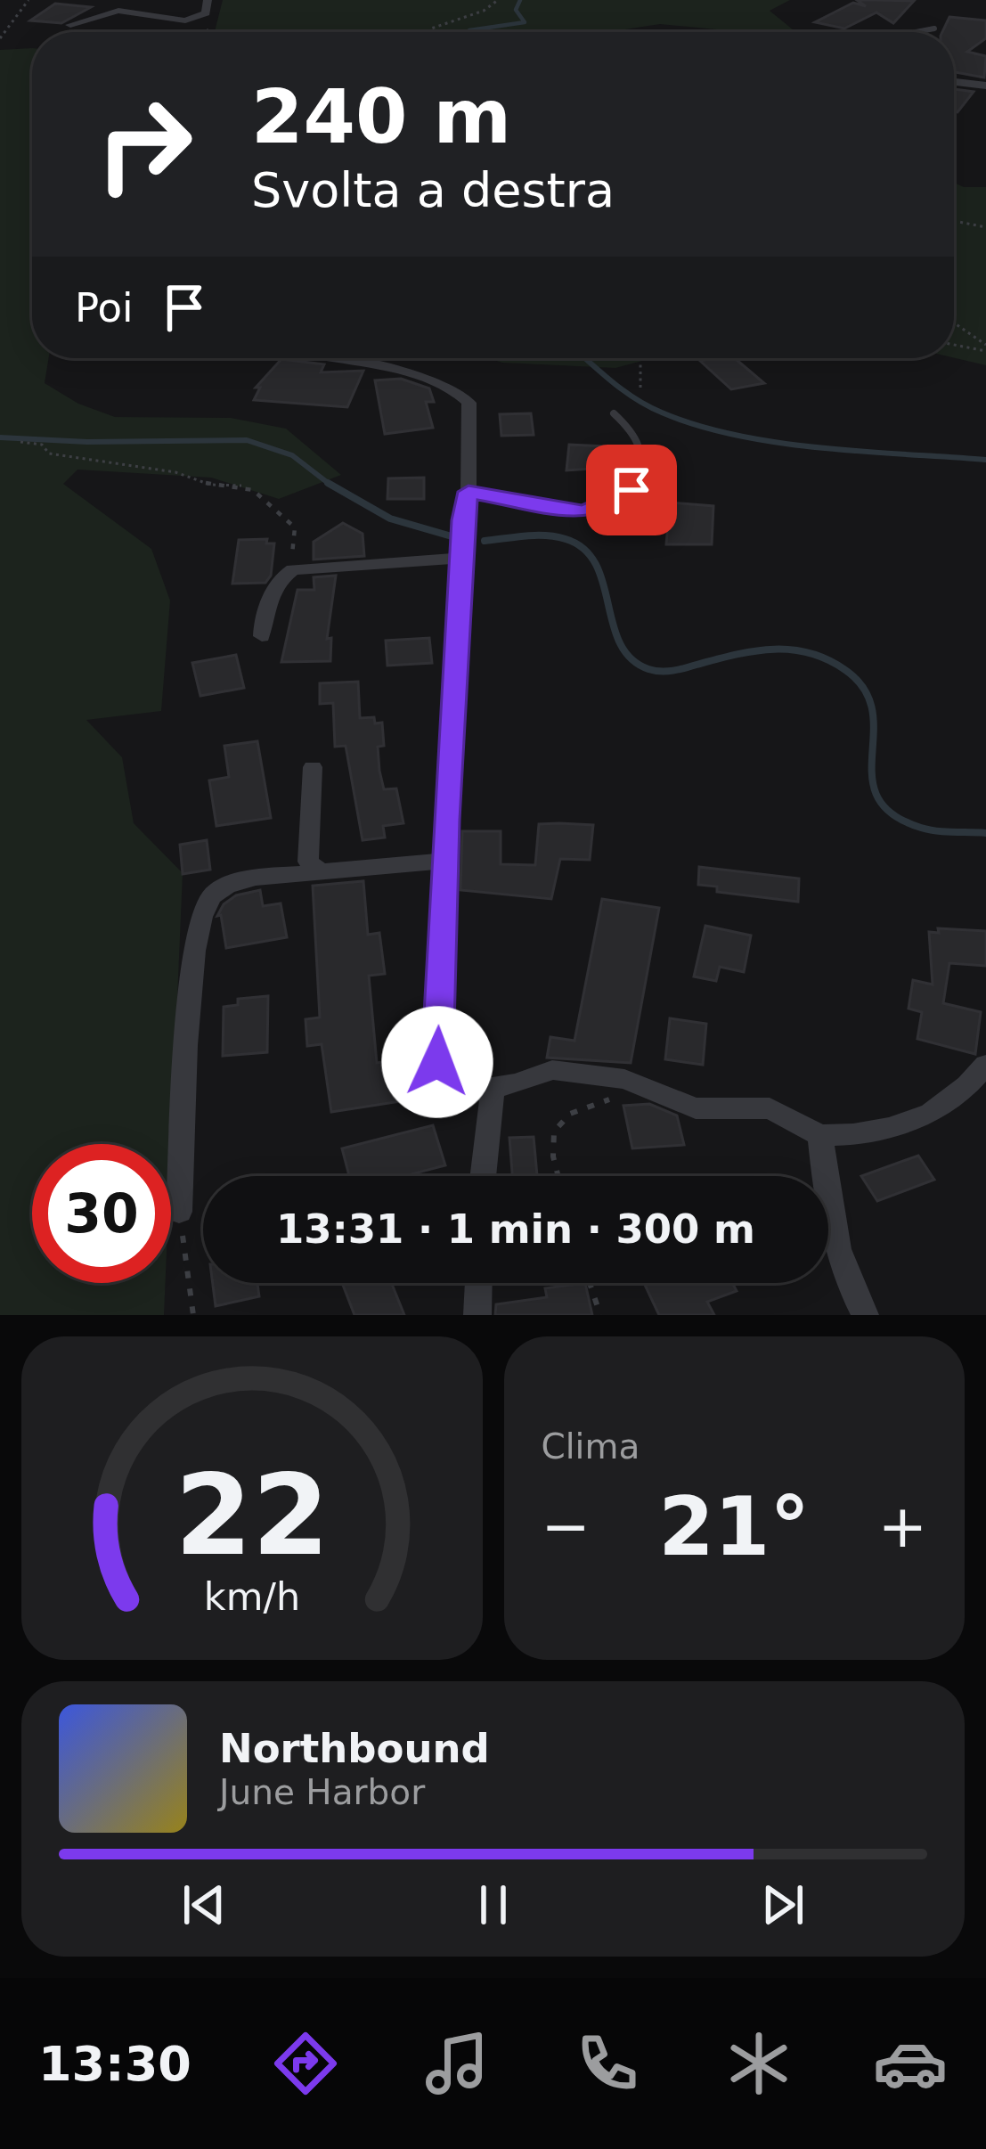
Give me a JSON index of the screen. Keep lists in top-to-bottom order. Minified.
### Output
{"page":{"turn":["240 m","Svolta a destra"],"then":"Poi","limit":"30","trip":"13:31 · 1 min · 300 m","tile":"Clima","heat":["−","21°","+"],"song":["Northbound","June Harbor"],"tabs":"13:30","gauge":["22","km/h"]}}
